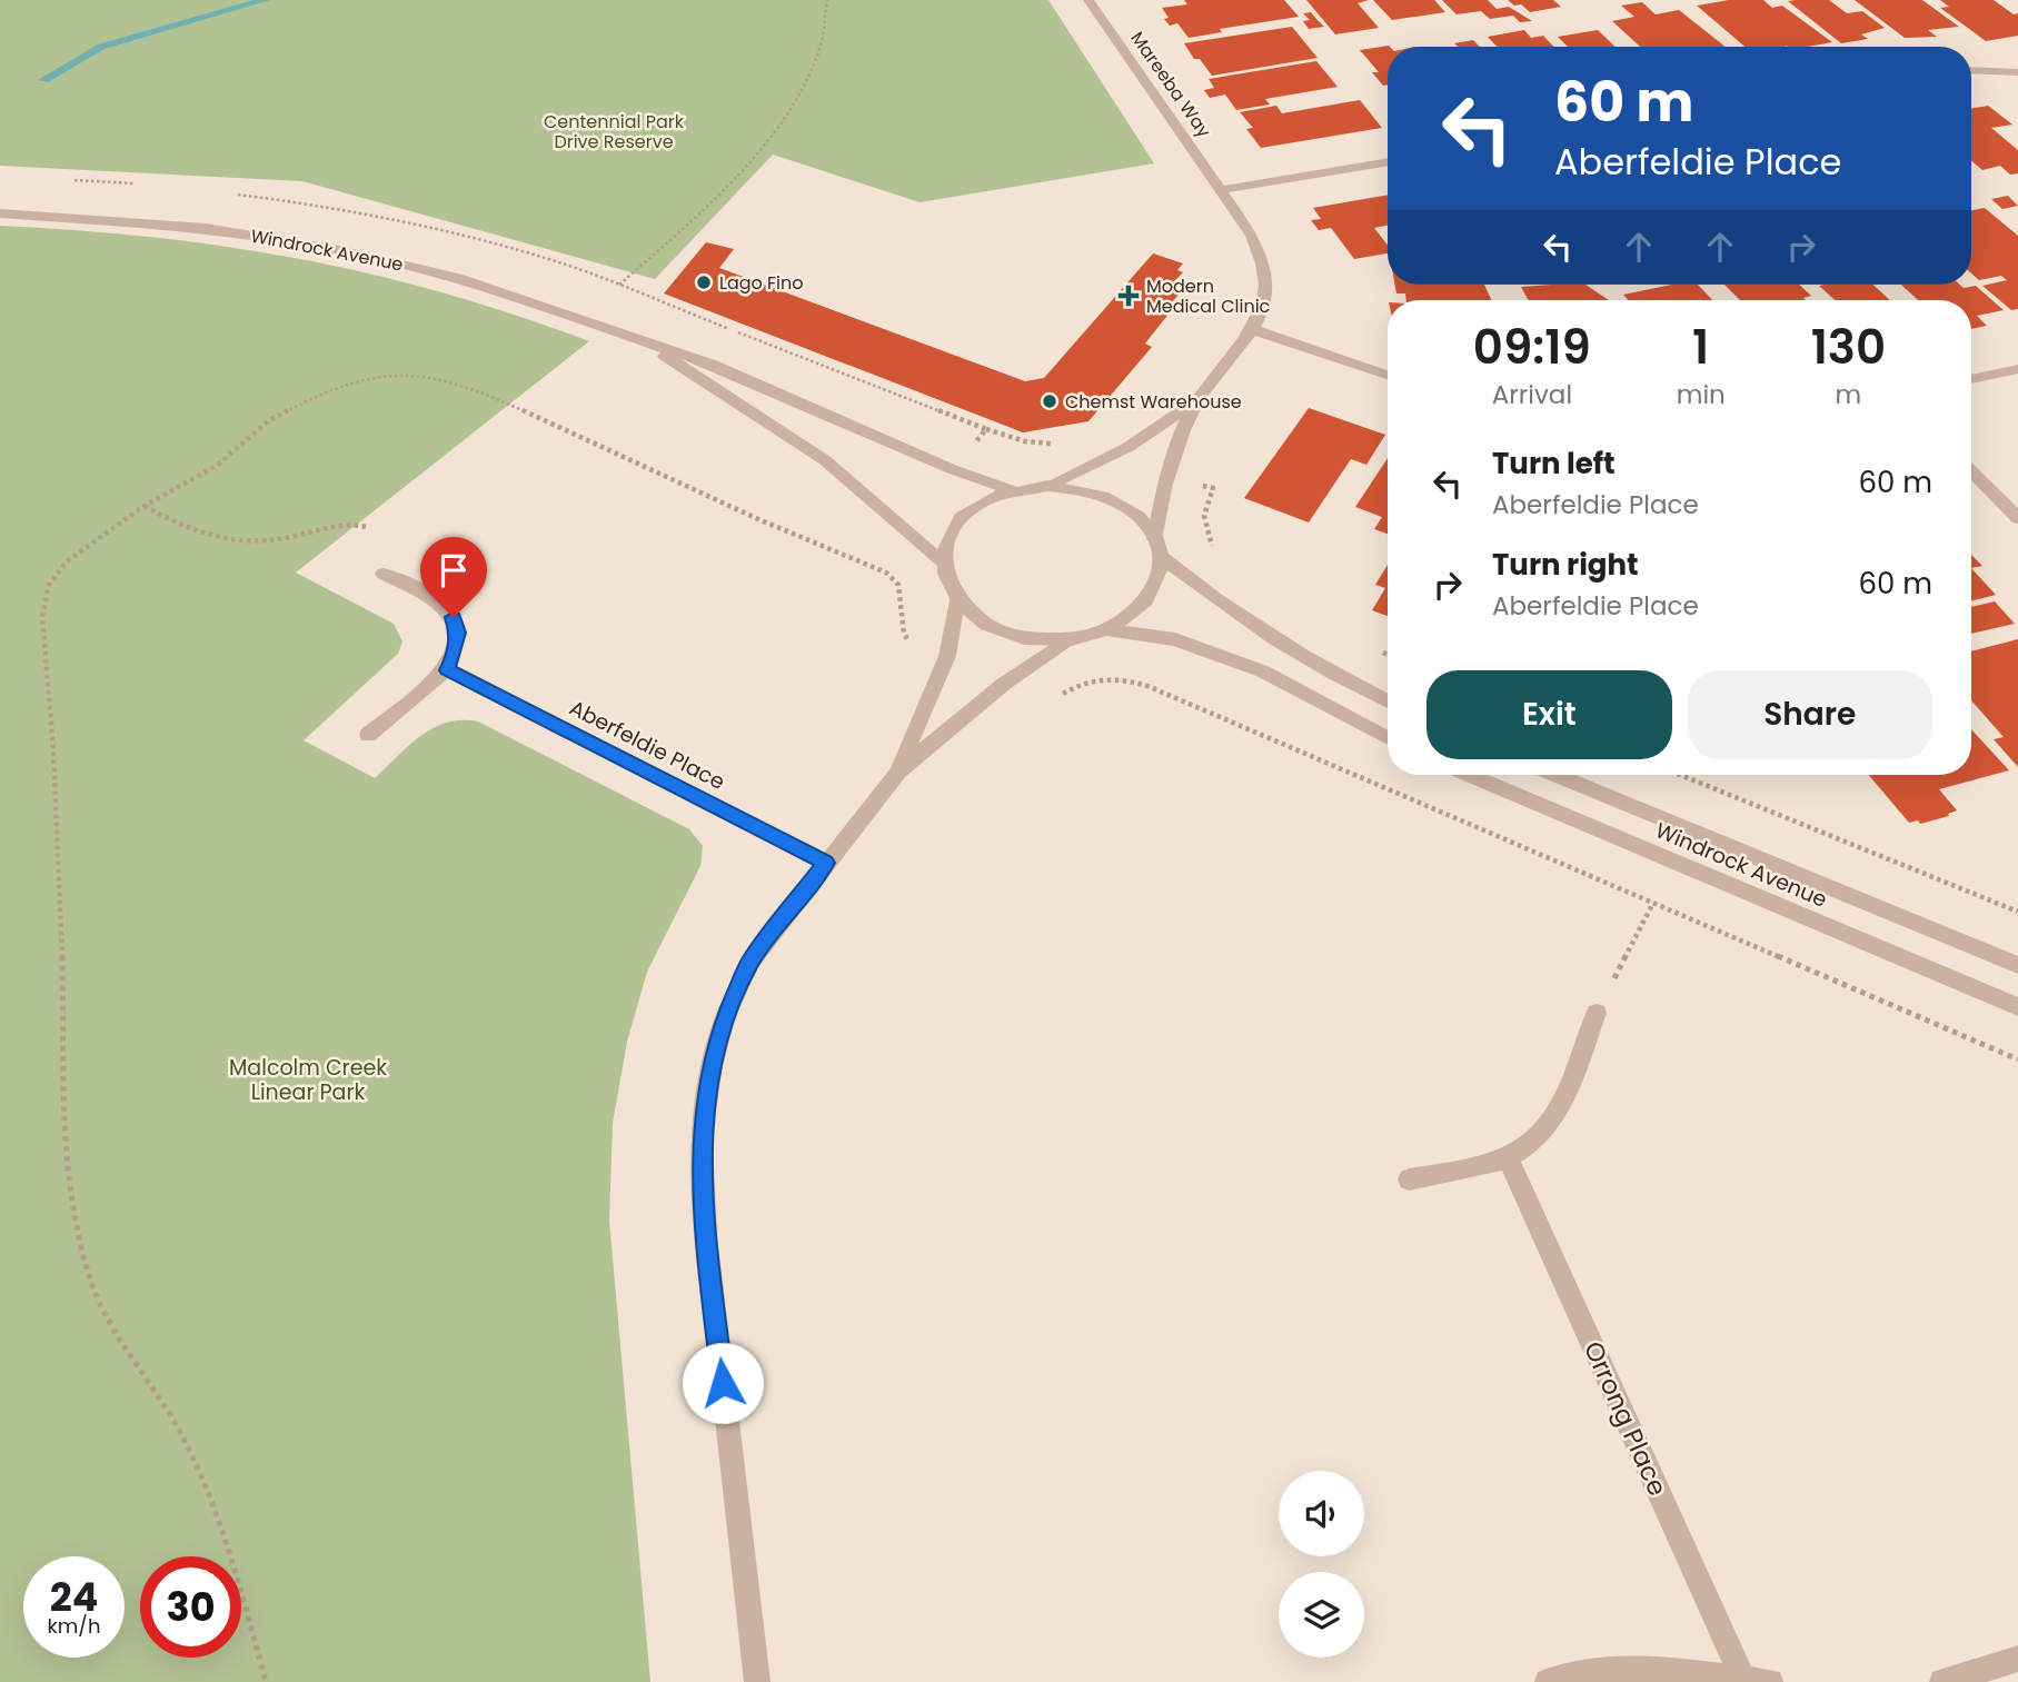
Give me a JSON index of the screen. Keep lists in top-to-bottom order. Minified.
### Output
{"streets":{"street":["Mareeba Way","Windrock Avenue","Aberfeldie Place","Orrong Place"]},"crossings":[["Mareeba Way","Windrock Avenue"]],"parks":["Centennial Park Drive Reserve","Malcolm Creek Linear Park"],"places":{"other":["Lago Fino","Chemst Warehouse"],"health":["Modern Medical Clinic"]},"page":{"turn":["60 m","Aberfeldie Place"],"eta":["09:19","Arrival","1","min","130","m"],"list":[{"name":"Turn left","note":"Aberfeldie Place","value":"60 m"},{"name":"Turn right","note":"Aberfeldie Place","value":"60 m"}],"buttons":["Exit","Share"],"speed":"24 km/h","limit":"30"}}
